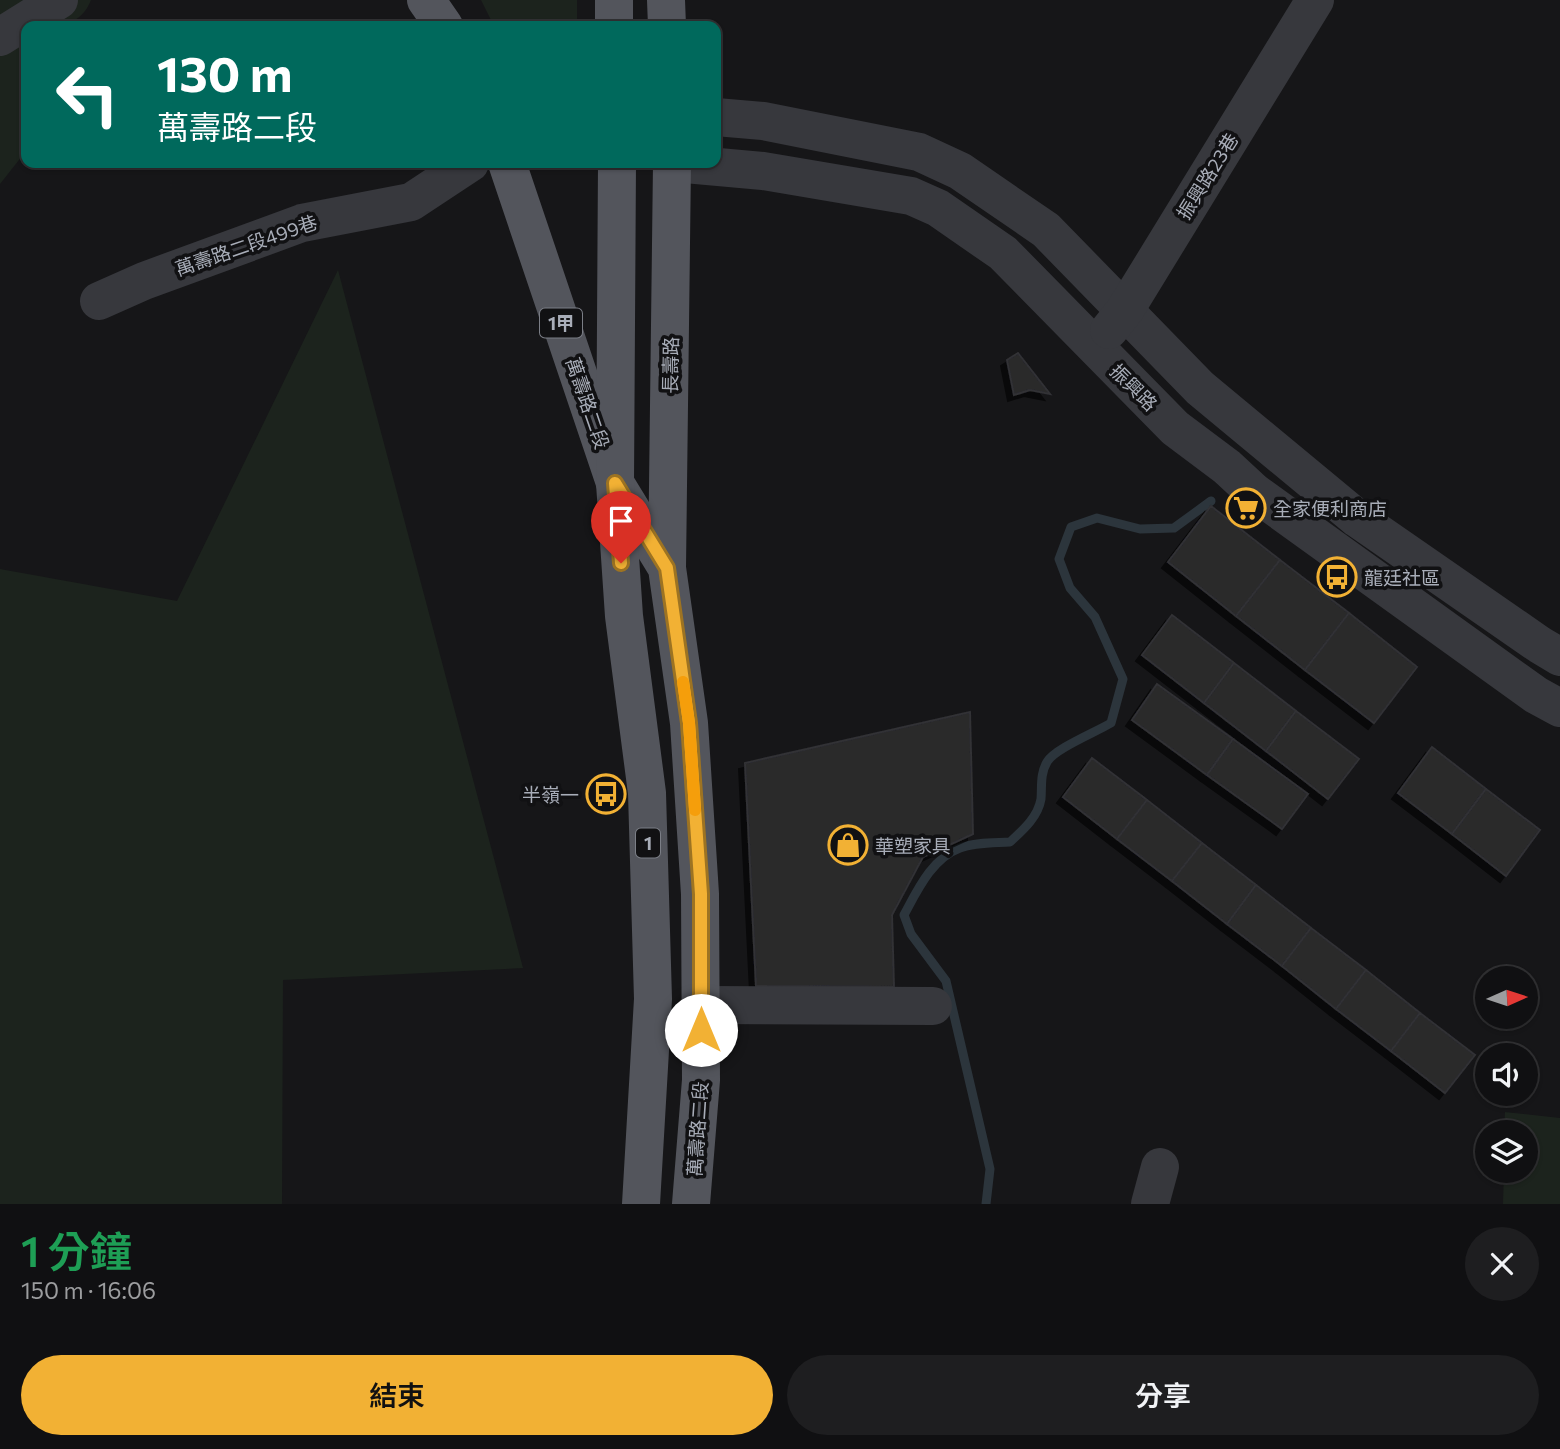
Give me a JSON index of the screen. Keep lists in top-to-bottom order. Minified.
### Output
{"streets":{"main road":["1甲","長壽路","萬壽路二段","1"],"street":["振興路23巷","萬壽路二段499巷","振興路"]},"crossings":[["振興路23巷","振興路"],["長壽路","萬壽路二段"],["萬壽路二段","1"]],"places":{"supermarket":["全家便利商店"],"bus stop":["龍廷社區","半嶺一"],"shop":["華塑家具"]},"north":"right","page":{"turn":["130 m","萬壽路二段"],"heading":["1 分鐘","150 m · 16:06"],"buttons":["結束","分享"]}}
